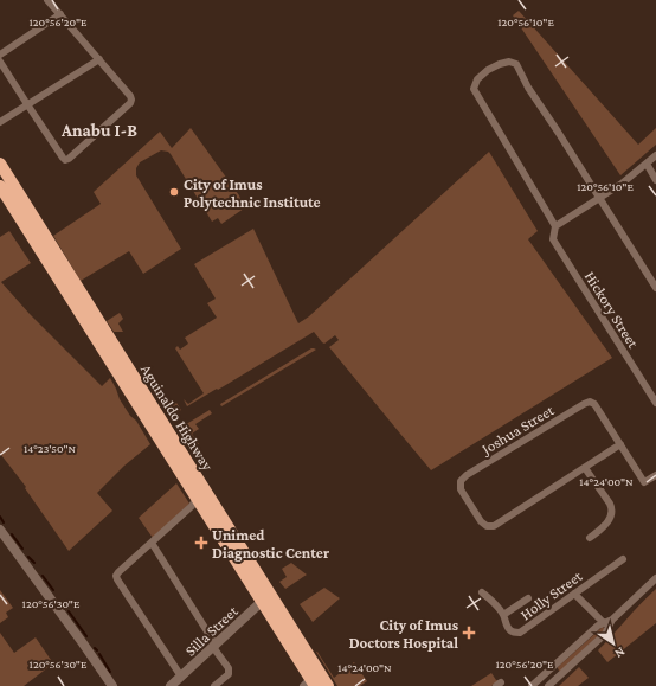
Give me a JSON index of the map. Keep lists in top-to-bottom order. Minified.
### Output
{"streets":{"highway":["Aguinaldo Highway"],"street":["Hickory Street","Joshua Street","Holly Street","Silla Street"]},"crossings":[["Aguinaldo Highway","Silla Street"]],"districts":["Anabu I-B"],"places":{"other":["City of Imus Polytechnic Institute"],"health":["Unimed Diagnostic Center","City of Imus Doctors Hospital"]},"north":"bottom right","coordinates":["120°56'20\"E","120°56'10\"E","14°23'50\"N","14°24'00\"N","120°56'30\"E"]}
